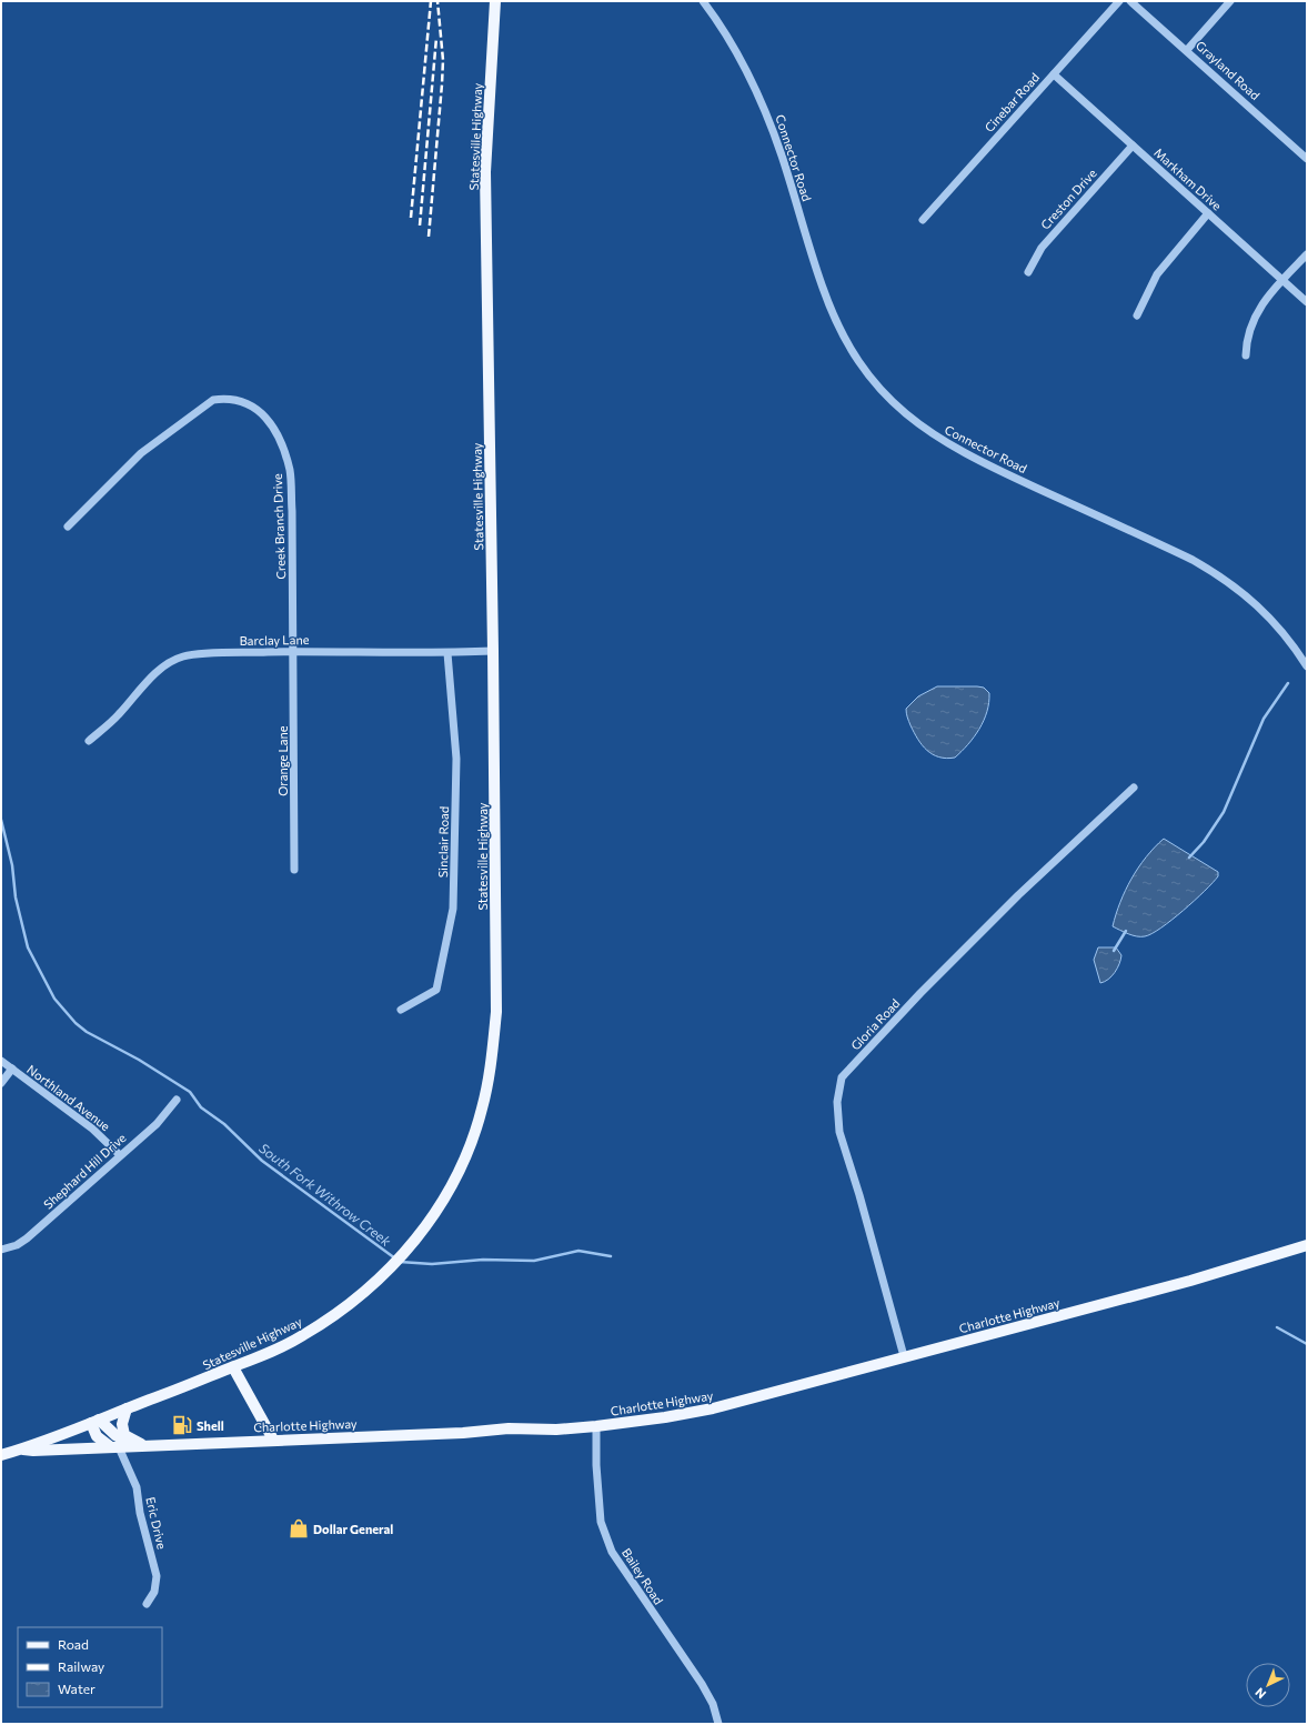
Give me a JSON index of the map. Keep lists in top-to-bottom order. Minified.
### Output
{"streets":{"main road":["Statesville Highway","Charlotte Highway"],"street":["Grayland Road","Cinebar Road","Connector Road","Markham Drive","Creston Drive","Creek Branch Drive","Barclay Lane","Orange Lane","Sinclair Road","Gloria Road","Northland Avenue","Shephard Hill Drive","Eric Drive","Bailey Road"]},"crossings":[["Cinebar Road","Markham Drive"],["Statesville Highway","Barclay Lane"],["Statesville Highway","Charlotte Highway"],["Markham Drive","Creston Drive"],["Creek Branch Drive","Barclay Lane"],["Creek Branch Drive","Orange Lane"],["Barclay Lane","Orange Lane"],["Barclay Lane","Sinclair Road"],["Gloria Road","Charlotte Highway"],["Northland Avenue","Shephard Hill Drive"],["Charlotte Highway","Eric Drive"],["Charlotte Highway","Bailey Road"]],"water":["South Fork Withrow Creek"],"places":{"fuel station":["Shell"],"shop":["Dollar General"]},"legend":["Road","Railway","Water"],"north":"bottom left"}
